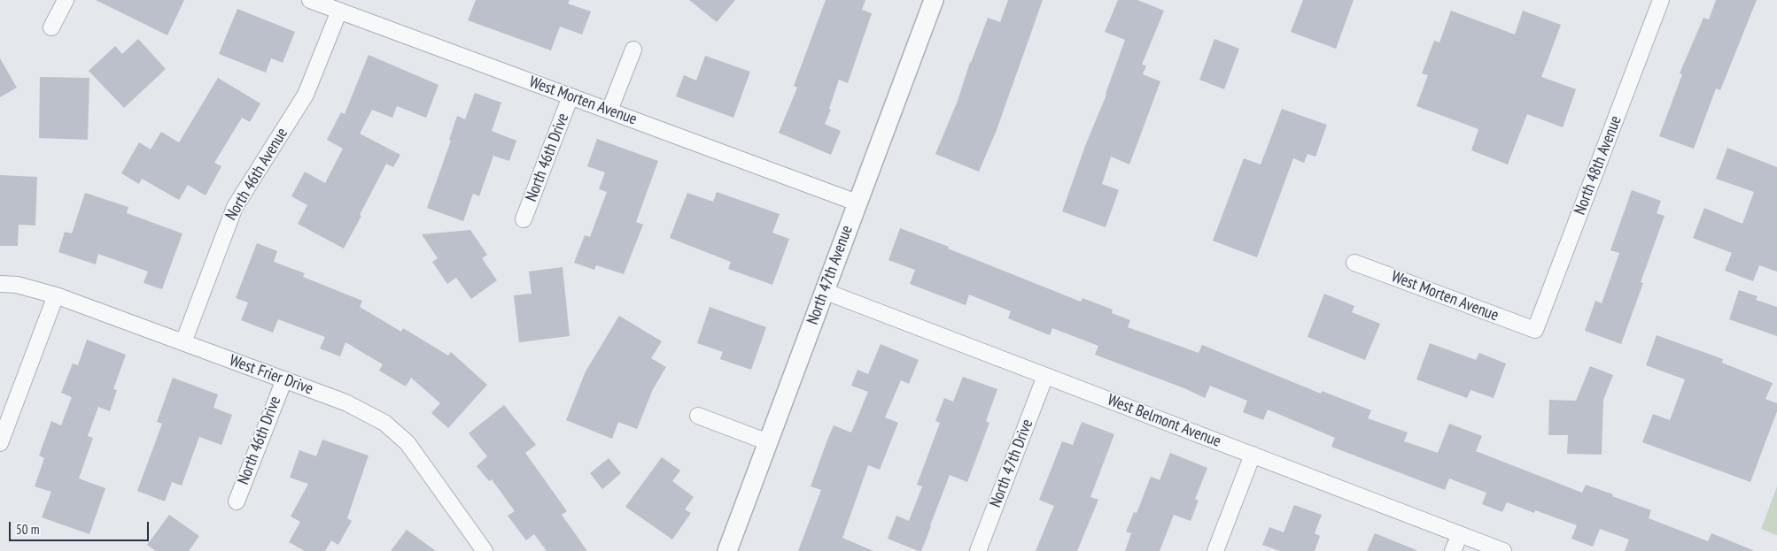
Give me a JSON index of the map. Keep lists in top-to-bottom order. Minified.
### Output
{"streets":{"street":["West Morten Avenue","North 46th Drive","North 48th Avenue","North 46th Avenue","North 47th Avenue","West Frier Drive","West Belmont Avenue","North 47th Drive"]},"crossings":[["West Morten Avenue","North 46th Drive"],["West Morten Avenue","North 48th Avenue"],["West Morten Avenue","North 46th Avenue"],["West Morten Avenue","North 47th Avenue"],["North 46th Drive","West Frier Drive"],["North 46th Avenue","West Frier Drive"],["North 47th Avenue","West Belmont Avenue"],["West Belmont Avenue","North 47th Drive"]],"scale_bar":"50 m"}
